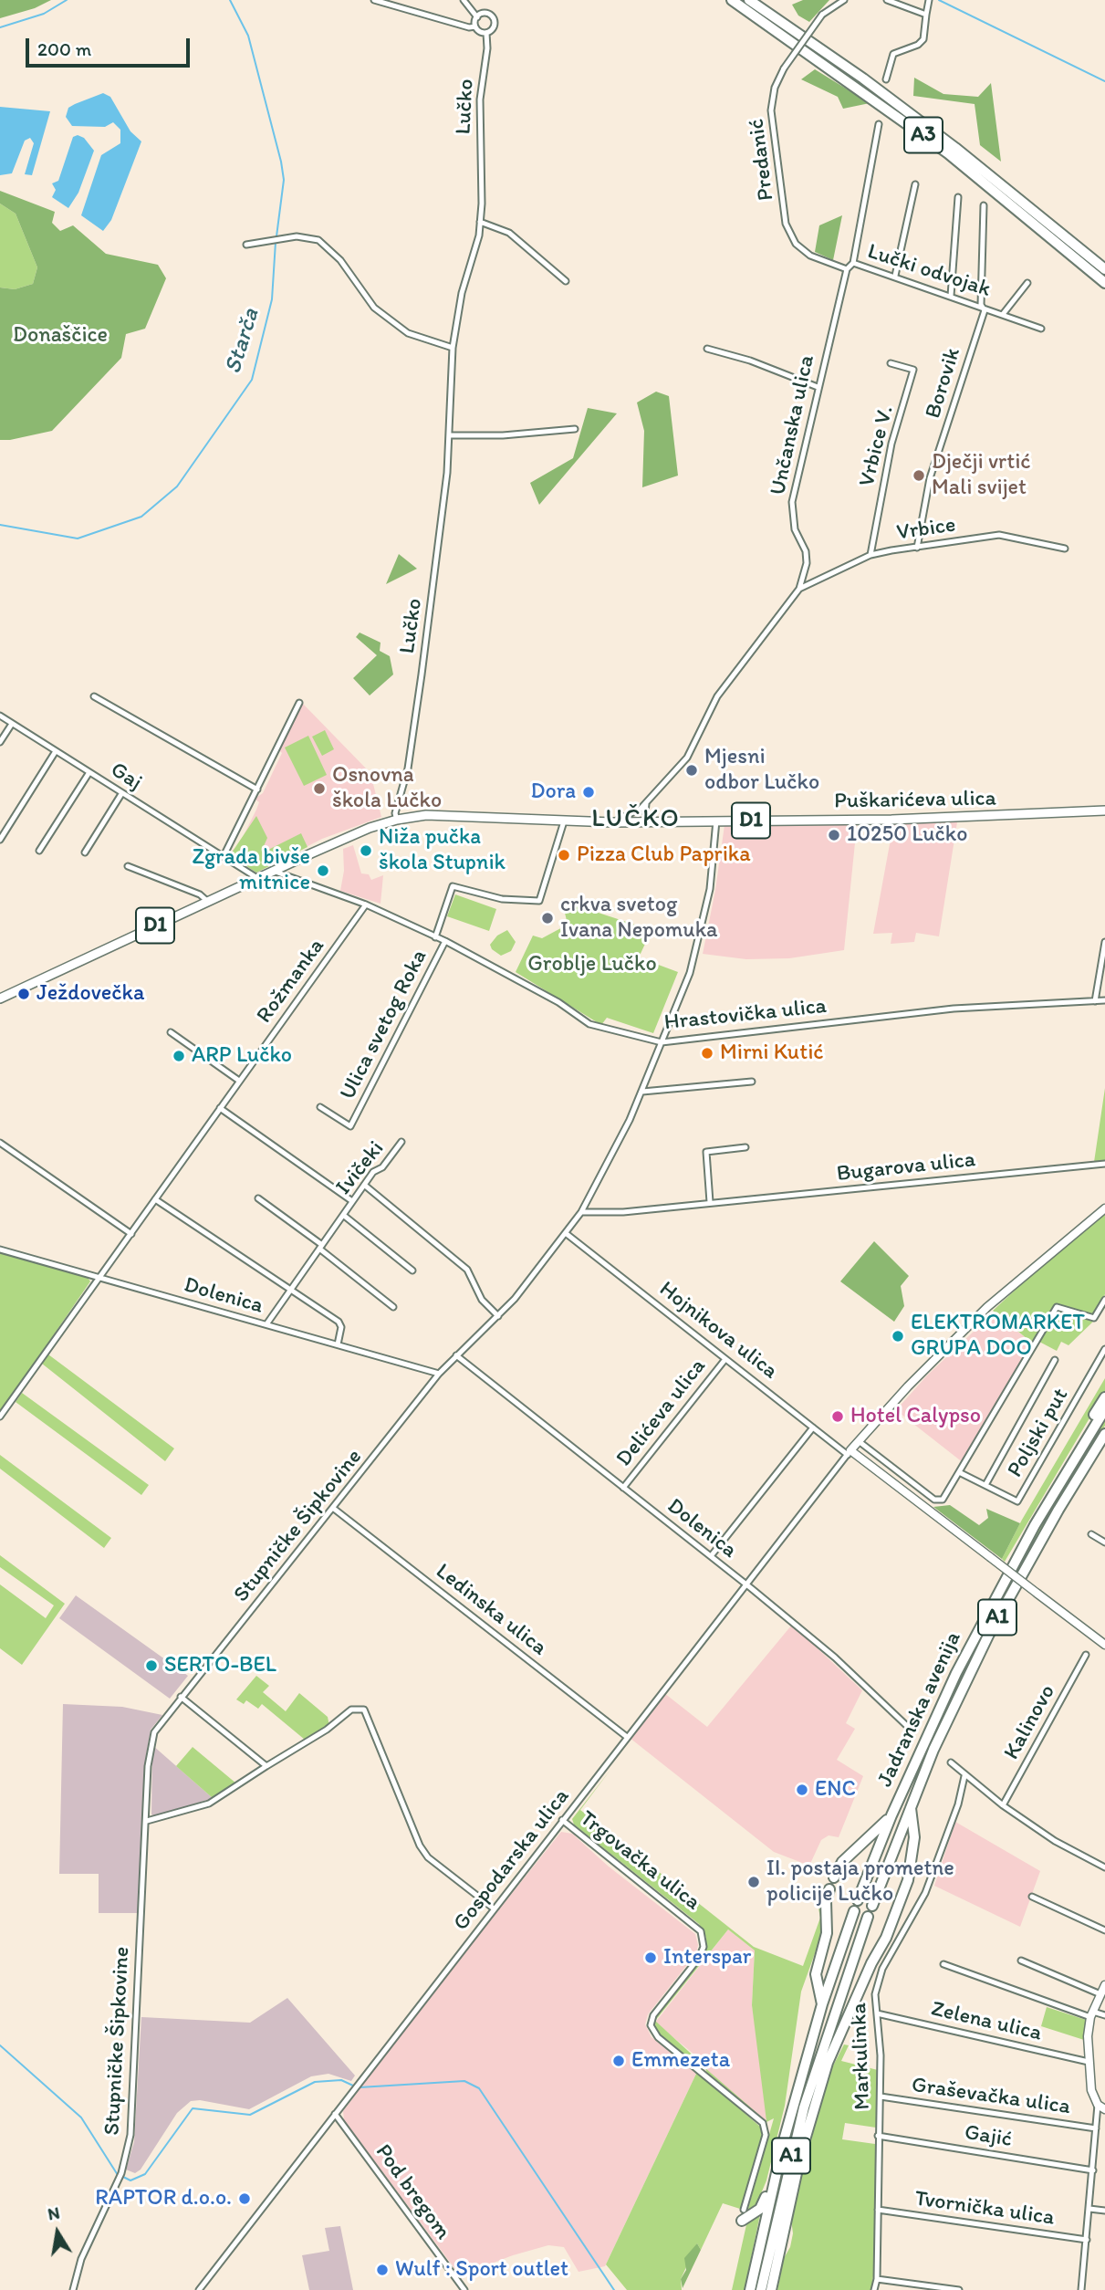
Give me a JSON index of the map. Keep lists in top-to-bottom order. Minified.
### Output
{"streets":{"highway":["A3","A1","Jadranska avenija"],"main road":["Puškarićeva ulica","D1","Hojnikova ulica"],"street":["Lučko","Predanić","Lučki odvojak","Borovik","Unčanska ulica","Vrbice V.","Vrbice","Gaj","Rožmanka","Hrastovička ulica","Ulica svetog Roka","Bugarova ulica","Ivičeki","Dolenica","Delićeva ulica","Poljski put","Stupničke Šipkovine","Ledinska ulica","Kalinovo","Gospodarska ulica","Trgovačka ulica","Zelena ulica","Markulinka","Graševačka ulica","Gajić","Pod bregom","Tvornička ulica"]},"crossings":[["Lučko","Puškarićeva ulica"],["Predanić","Lučki odvojak"],["Predanić","Unčanska ulica"],["Lučki odvojak","Borovik"],["Lučki odvojak","Unčanska ulica"],["Borovik","Vrbice"],["Unčanska ulica","Vrbice"],["Unčanska ulica","Puškarićeva ulica"],["Vrbice V.","Vrbice"],["Gaj","Puškarićeva ulica"],["Puškarićeva ulica","Hrastovička ulica"],["Puškarićeva ulica","Stupničke Šipkovine"],["Rožmanka","Hrastovička ulica"],["Rožmanka","Dolenica"],["Hrastovička ulica","Ulica svetog Roka"],["Hrastovička ulica","Stupničke Šipkovine"],["Bugarova ulica","Stupničke Šipkovine"],["Ivičeki","Dolenica"],["Dolenica","Delićeva ulica"],["Dolenica","Stupničke Šipkovine"],["Dolenica","Gospodarska ulica"],["Hojnikova ulica","Delićeva ulica"],["Hojnikova ulica","Stupničke Šipkovine"],["Hojnikova ulica","Gospodarska ulica"],["Stupničke Šipkovine","Ledinska ulica"],["Ledinska ulica","Gospodarska ulica"],["Gospodarska ulica","Trgovačka ulica"],["Gospodarska ulica","Pod bregom"],["Zelena ulica","Markulinka"],["Markulinka","Graševačka ulica"],["Markulinka","Gajić"],["Markulinka","Tvornička ulica"]],"districts":["LUČKO"],"water":["Starča"],"parks":["Donaščice","Groblje Lučko"],"places":["Dječji vrtić Mali svijet","Mjesni odbor Lučko","Osnovna škola Lučko","Dora","10250 Lučko","Niža pučka škola Stupnik","Pizza Club Paprika","Zgrada bivše mitnice","crkva svetog Ivana Nepomuka","Ježdovečka","Mirni Kutić","ARP Lučko","ELEKTROMARKET GRUPA DOO","Hotel Calypso","SERTO-BEL","ENC","II. postaja prometne policije Lučko","Interspar","Emmezeta","RAPTOR d.o.o.","Wulf : Sport outlet"],"scale_bar":"200 m","north":"top"}
